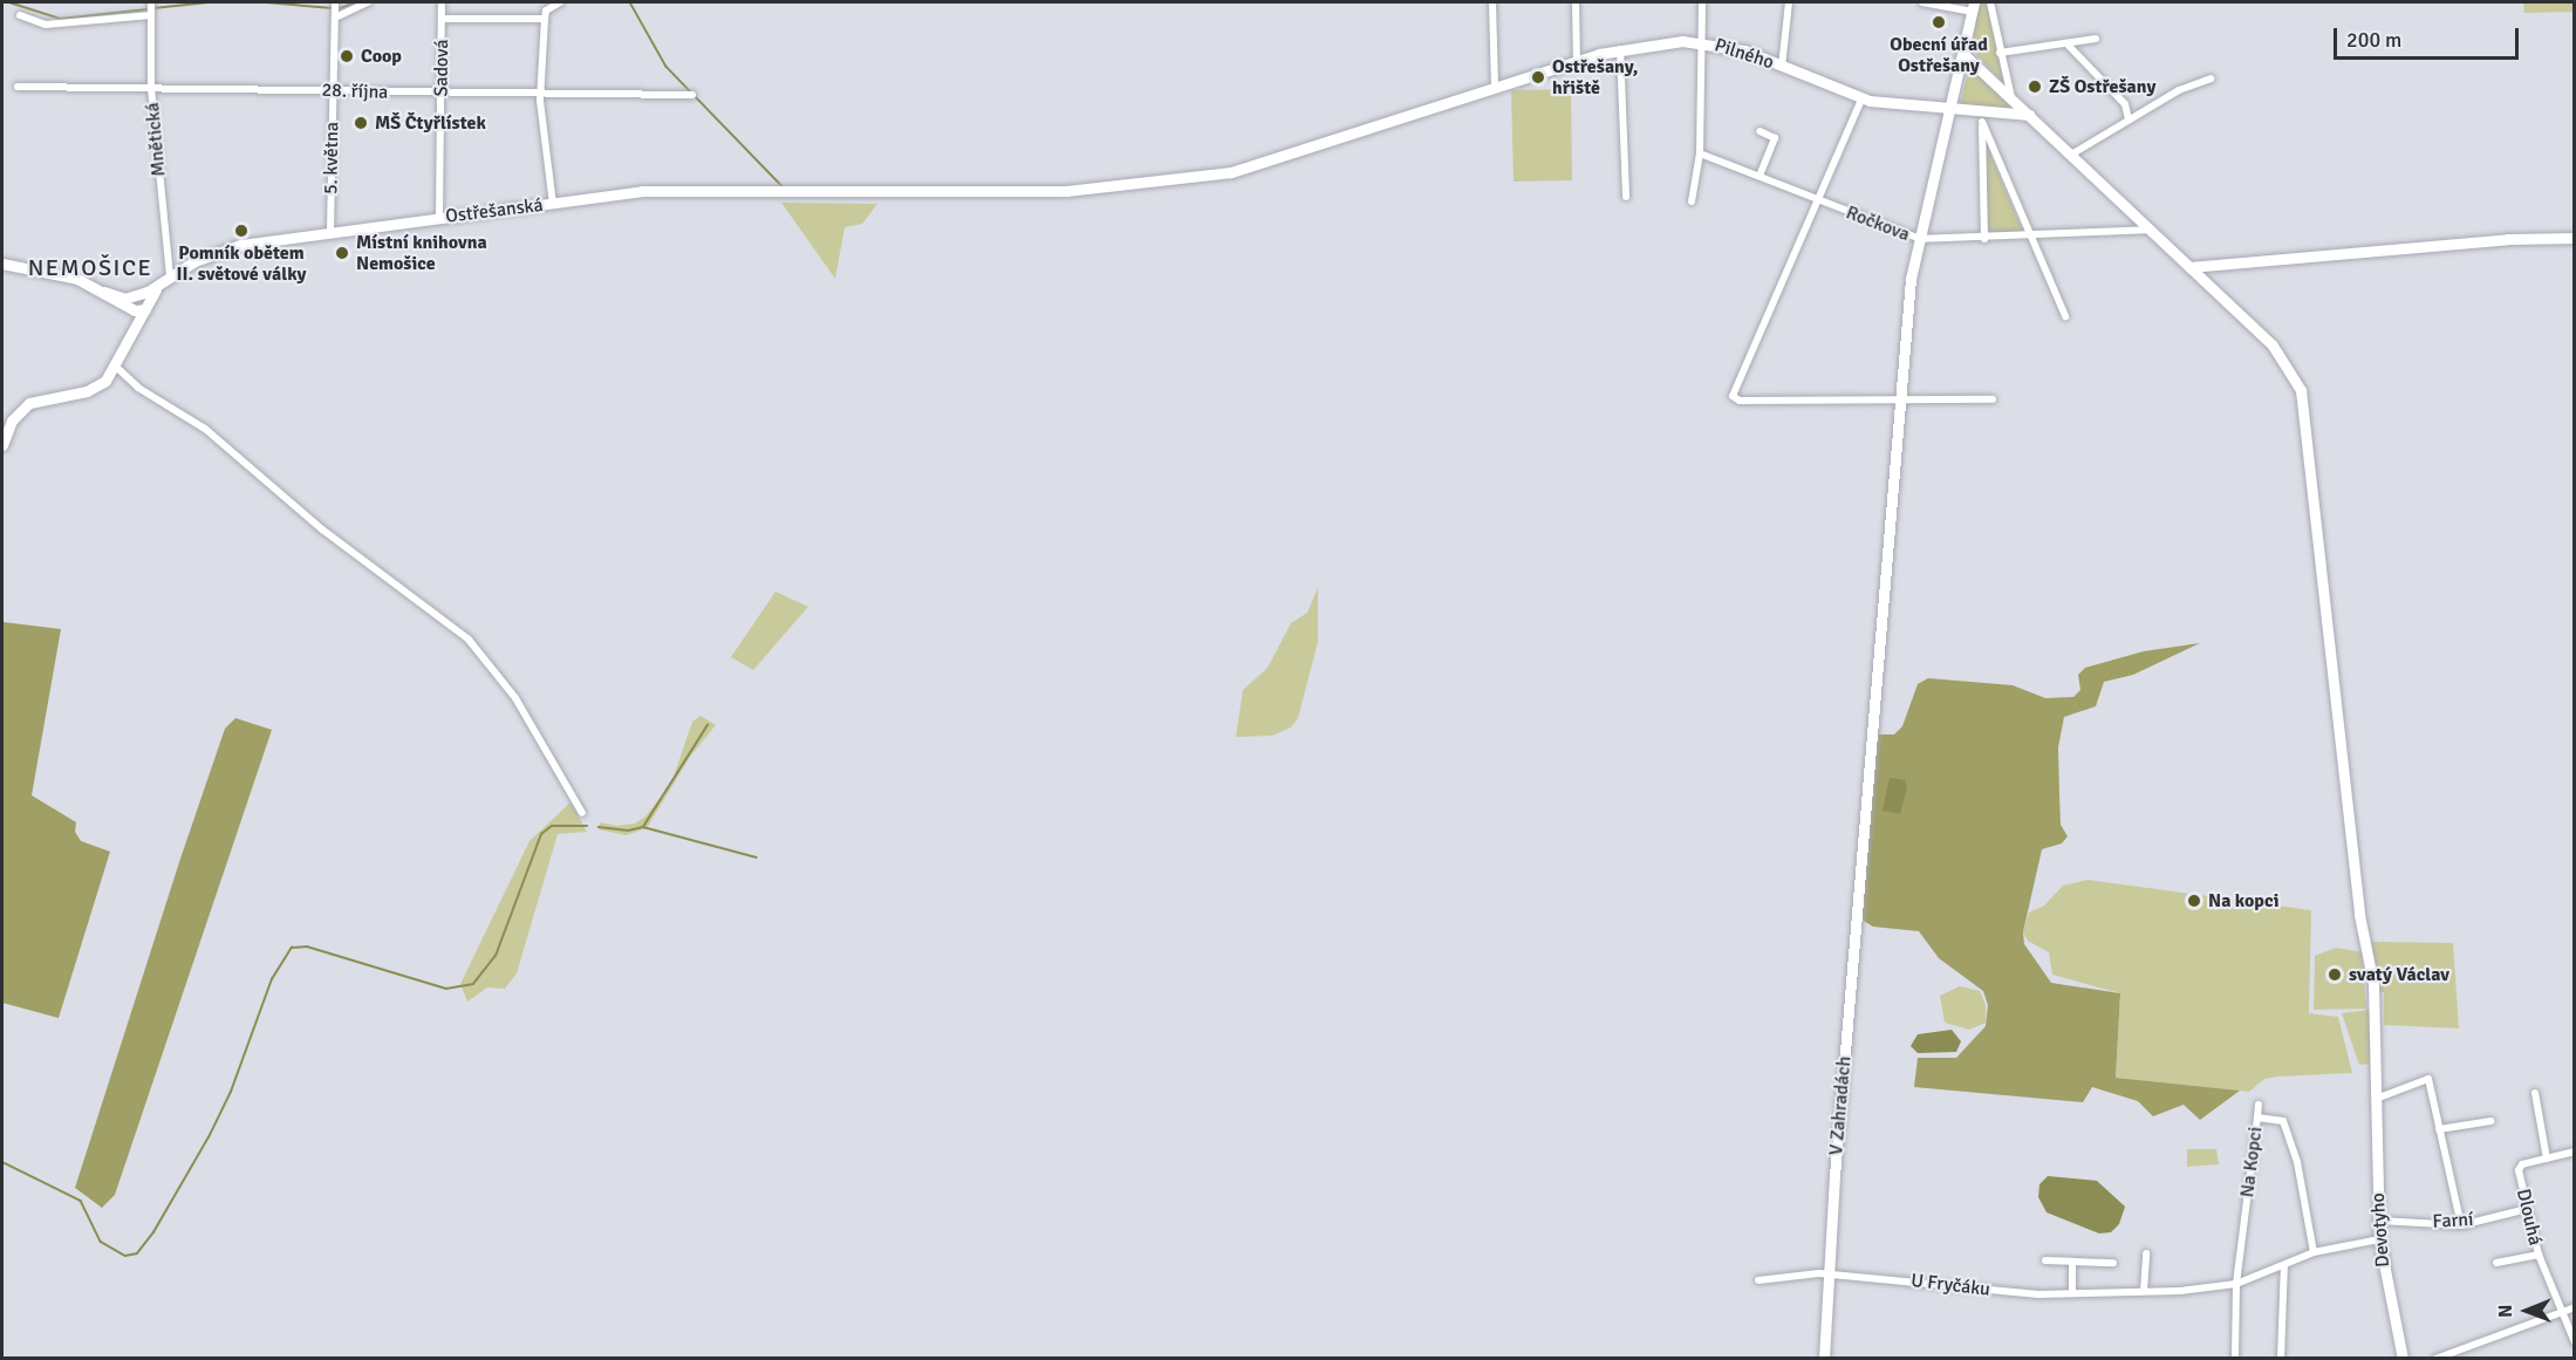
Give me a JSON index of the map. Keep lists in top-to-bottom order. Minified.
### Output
{"streets":{"street":["Pilného","Sadová","28. října","Mnětická","5. května","Ostřešanská","Ročkova","V Zahradách","Na Kopci","Dlouhá","Farní","Devotyho","U Fryčáku"]},"crossings":[["Pilného","Ostřešanská"],["Pilného","V Zahradách"],["Pilného","Devotyho"],["Sadová","28. října"],["Sadová","Ostřešanská"],["28. října","Mnětická"],["28. října","5. května"],["Mnětická","Ostřešanská"],["5. května","Ostřešanská"],["Ročkova","V Zahradách"],["Ročkova","Devotyho"],["V Zahradách","Devotyho"],["V Zahradách","U Fryčáku"],["Na Kopci","U Fryčáku"],["Dlouhá","Farní"],["Farní","Devotyho"]],"districts":["NEMOŠICE"],"places":["Obecní úřad Ostřešany","Coop","Ostřešany, hřiště","ZŠ Ostřešany","MŠ Čtyřlístek","Pomník obětem II. světové války","Místní knihovna Nemošice","Na kopci","svatý Václav"],"scale_bar":"200 m","north":"left"}
